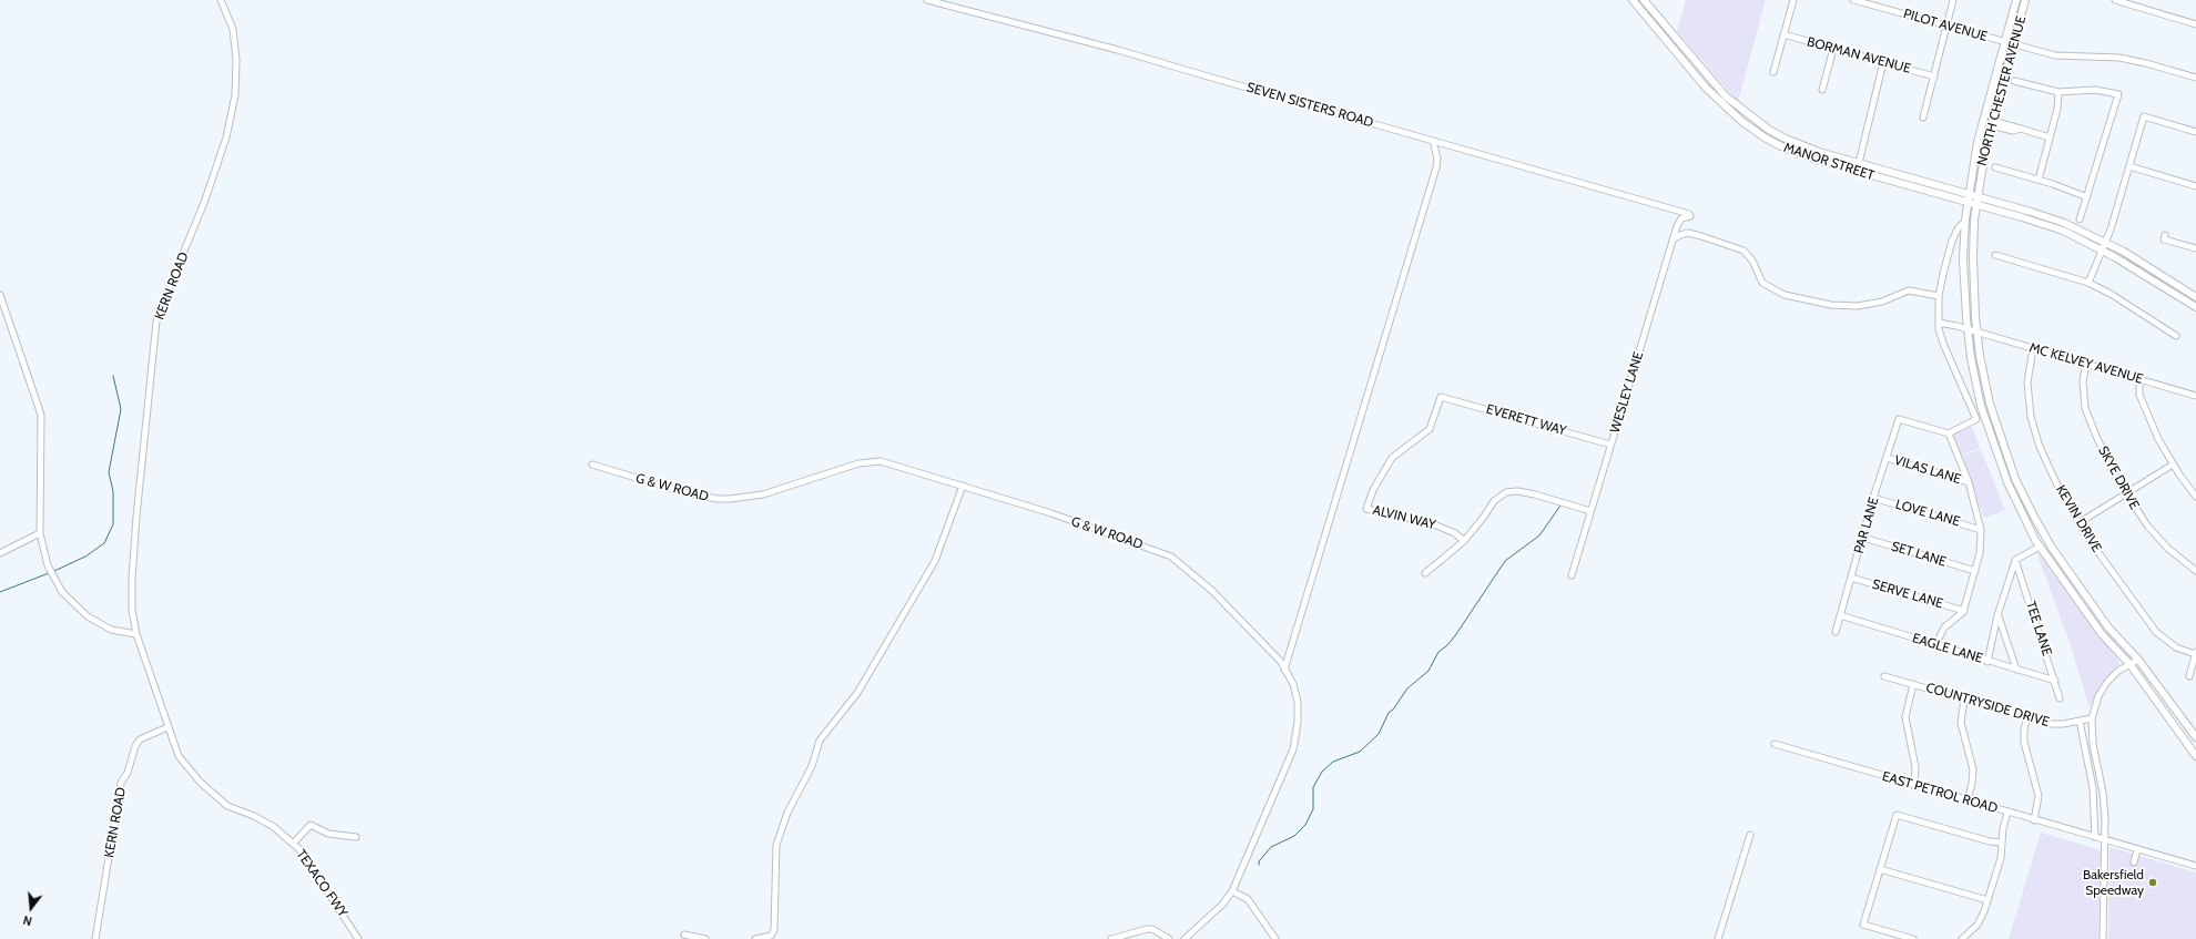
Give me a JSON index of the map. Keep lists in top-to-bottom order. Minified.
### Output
{"streets":{"main road":["NORTH CHESTER AVENUE","MANOR STREET"],"street":["PILOT AVENUE","BORMAN AVENUE","SEVEN SISTERS ROAD","KERN ROAD","MC KELVEY AVENUE","WESLEY LANE","EVERETT WAY","VILAS LANE","SKYE DRIVE","G & W ROAD","LOVE LANE","ALVIN WAY","KEVIN DRIVE","PAR LANE","SET LANE","SERVE LANE","TEE LANE","EAGLE LANE","COUNTRYSIDE DRIVE","EAST PETROL ROAD","TEXACO FWY"]},"crossings":[["PILOT AVENUE","NORTH CHESTER AVENUE"],["NORTH CHESTER AVENUE","MANOR STREET"],["NORTH CHESTER AVENUE","MC KELVEY AVENUE"],["SEVEN SISTERS ROAD","WESLEY LANE"],["KERN ROAD","TEXACO FWY"],["MC KELVEY AVENUE","SKYE DRIVE"],["MC KELVEY AVENUE","KEVIN DRIVE"],["WESLEY LANE","EVERETT WAY"],["EVERETT WAY","ALVIN WAY"],["VILAS LANE","PAR LANE"],["LOVE LANE","PAR LANE"],["PAR LANE","SET LANE"],["PAR LANE","SERVE LANE"],["PAR LANE","EAGLE LANE"],["TEE LANE","EAGLE LANE"]],"places":["Bakersfield Speedway"],"north":"bottom"}
